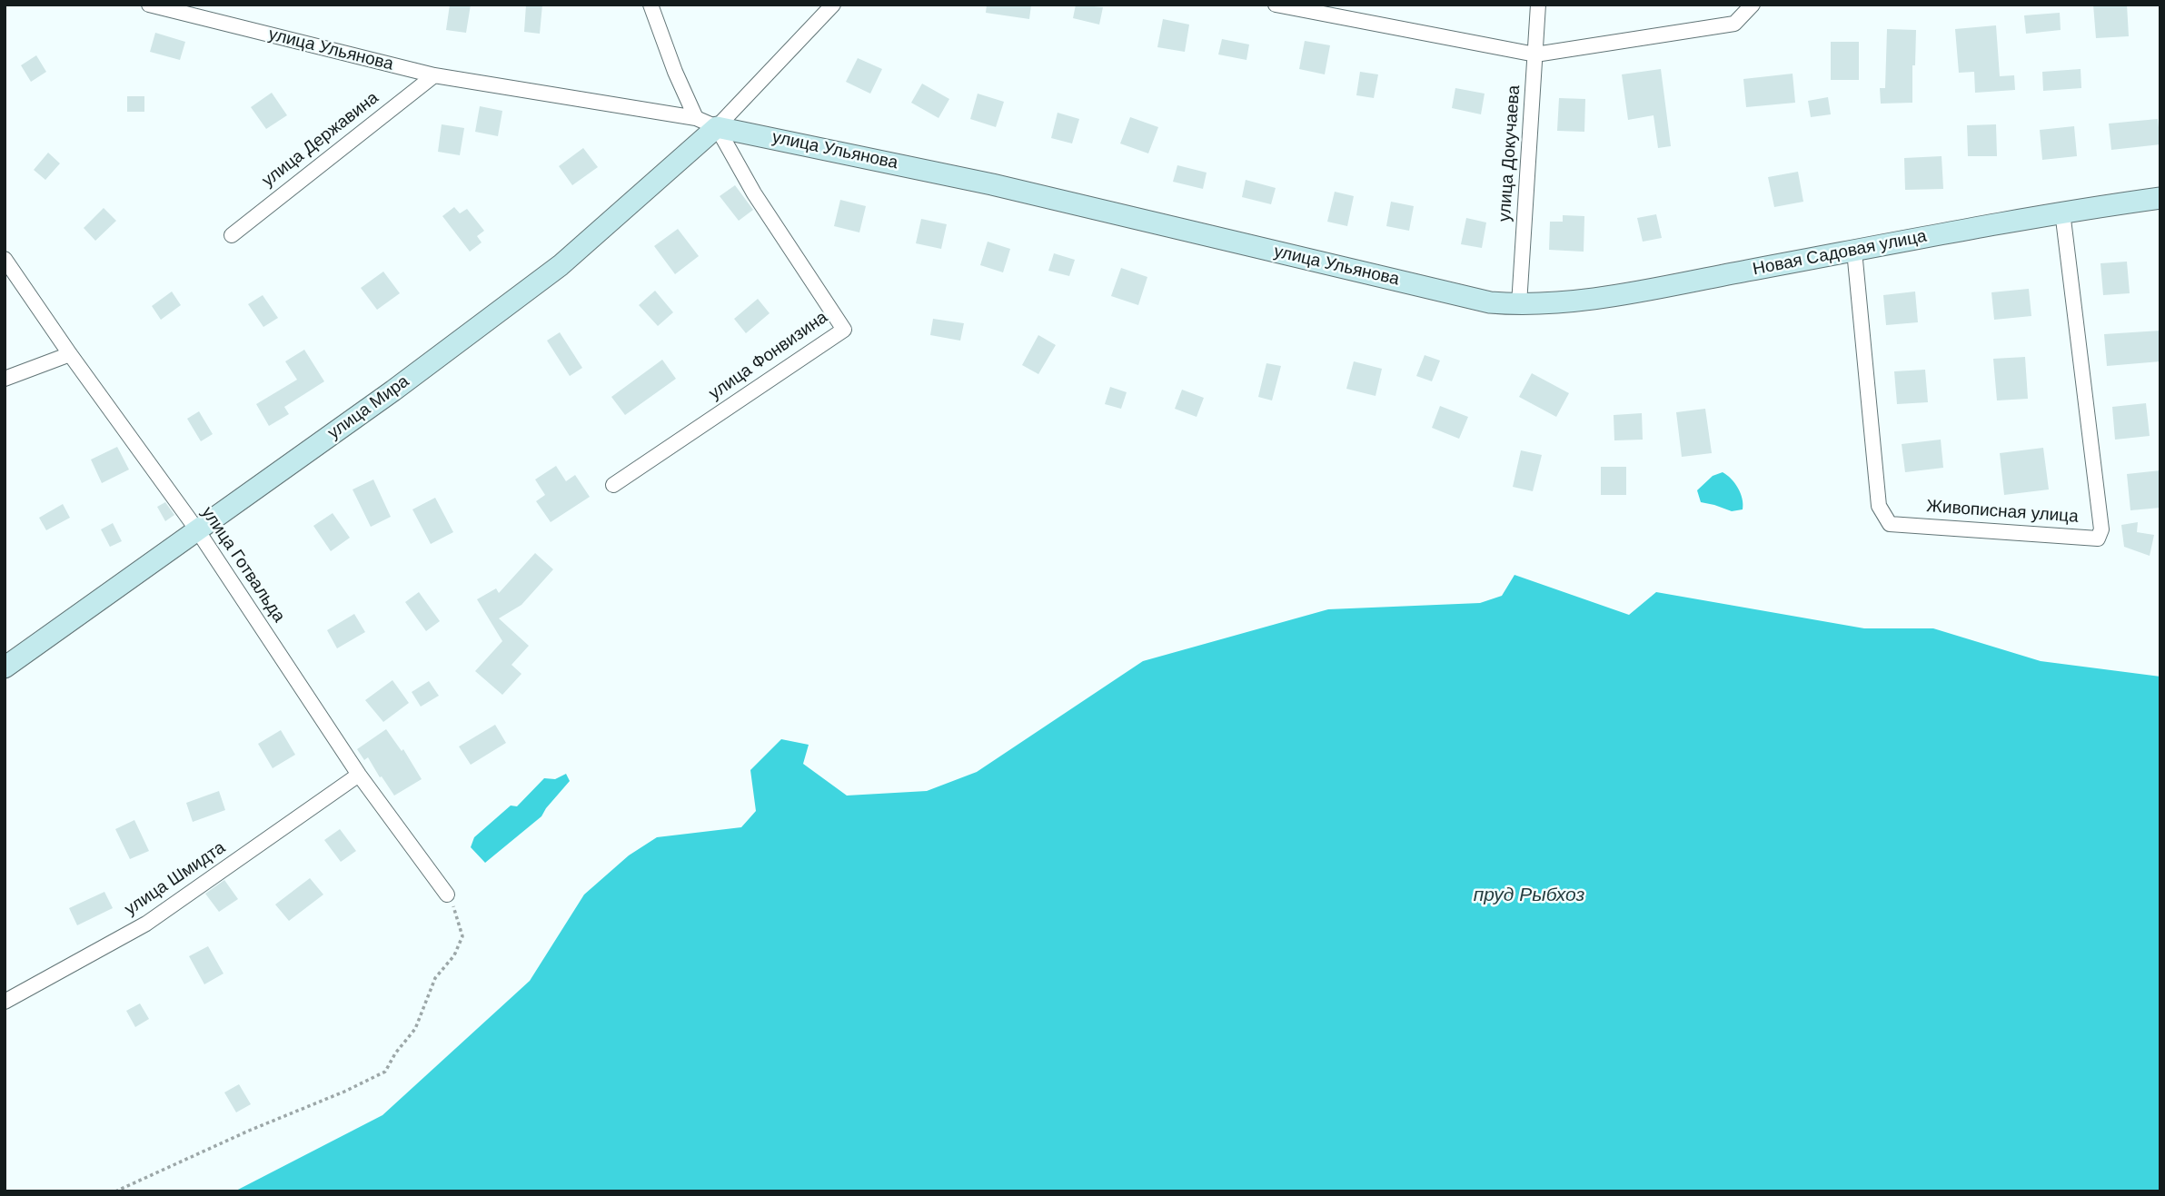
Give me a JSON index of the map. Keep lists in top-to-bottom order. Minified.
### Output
{"streets":{"street":["улица Ульянова","улица Державина","улица Докучаева","Новая Садовая улица","улица Фонвизина","улица Мира","Живописная улица","улица Готвальда","улица Шмидта"]},"crossings":[["улица Ульянова","улица Державина"],["улица Ульянова","улица Докучаева"],["улица Ульянова","Новая Садовая улица"],["улица Ульянова","улица Фонвизина"],["улица Ульянова","улица Мира"],["улица Докучаева","Новая Садовая улица"],["Новая Садовая улица","Живописная улица"],["улица Фонвизина","улица Мира"],["улица Мира","улица Готвальда"],["улица Готвальда","улица Шмидта"]],"water":["пруд Рыбхоз"]}
